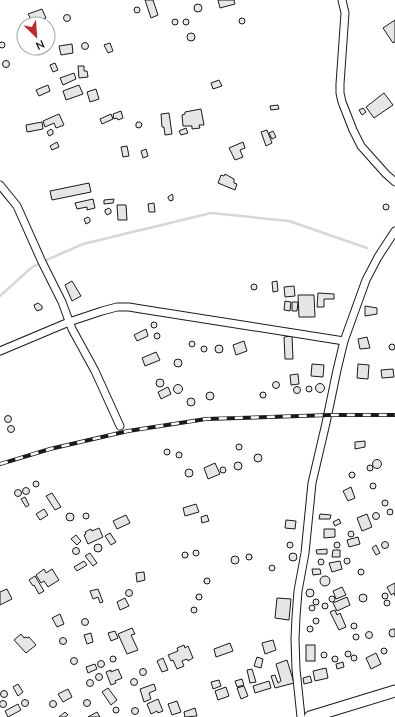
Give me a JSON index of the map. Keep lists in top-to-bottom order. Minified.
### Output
{"north":"bottom right"}
